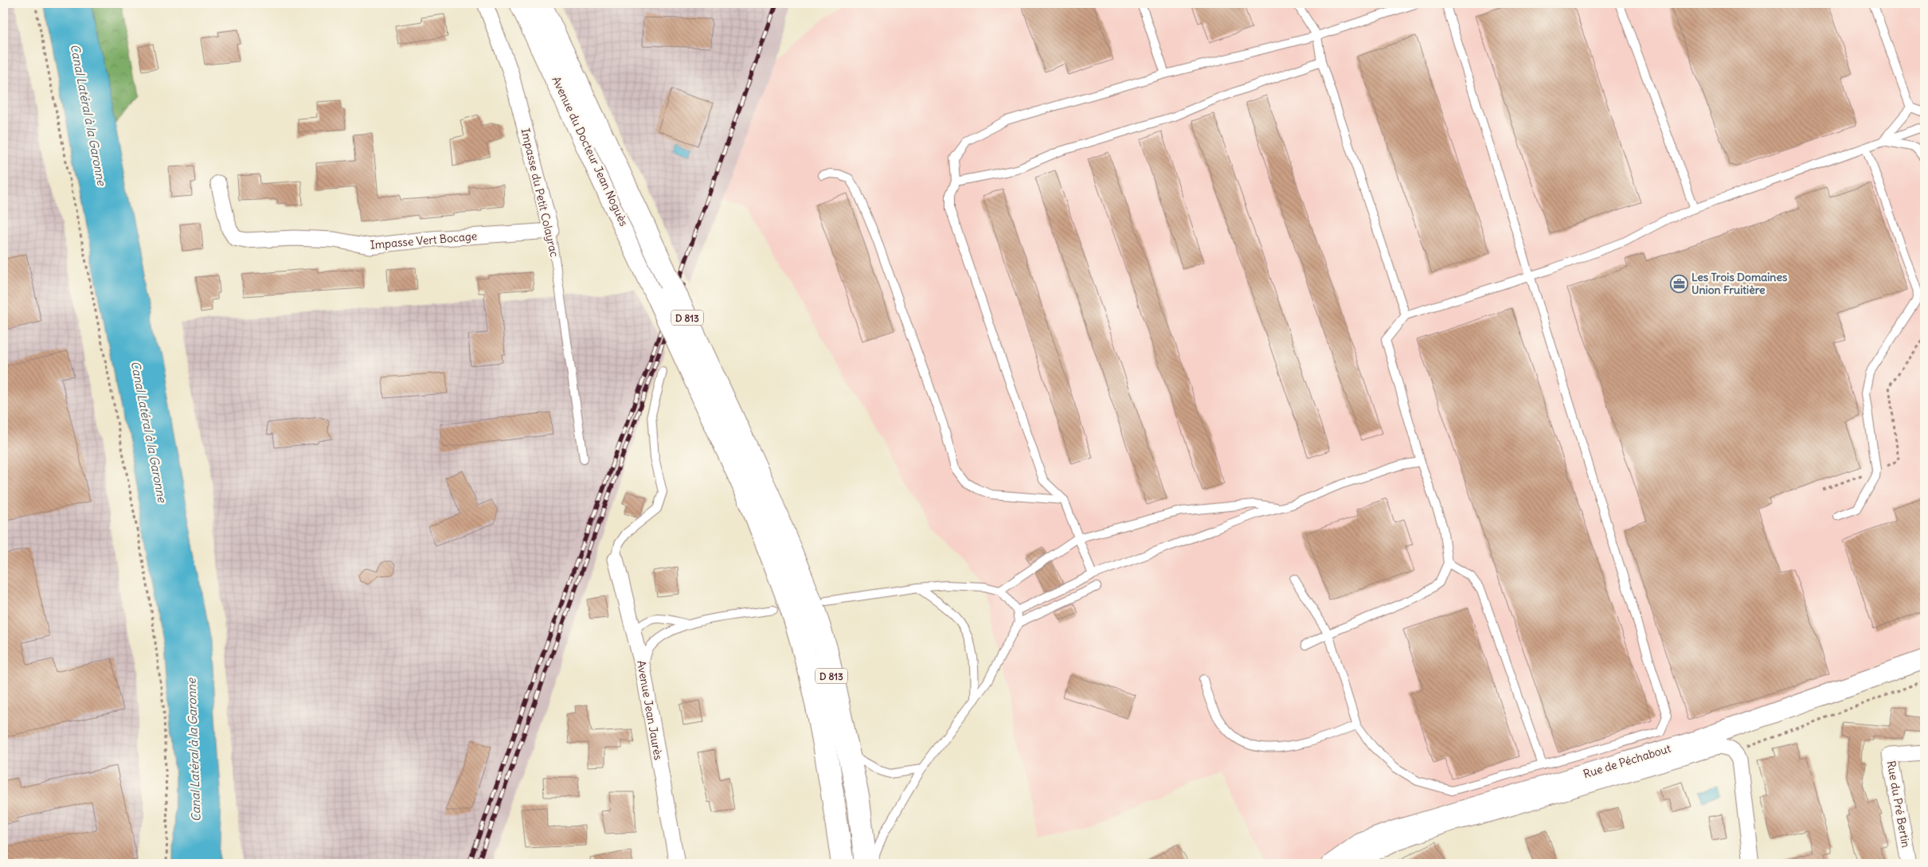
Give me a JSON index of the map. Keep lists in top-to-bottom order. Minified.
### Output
{"streets":{"main road":["Avenue du Docteur Jean Noguès","D 813"],"street":["Impasse du Petit Colayrac","Impasse Vert Bocage","Avenue Jean Jaurès","Rue de Péchabout","Rue du Pré Bertin"]},"crossings":[["Avenue du Docteur Jean Noguès","D 813"],["Impasse du Petit Colayrac","Impasse Vert Bocage"]],"water":["Canal Latéral à la Garonne"],"places":{"office":["Les Trois Domaines Union Fruitière"]}}
